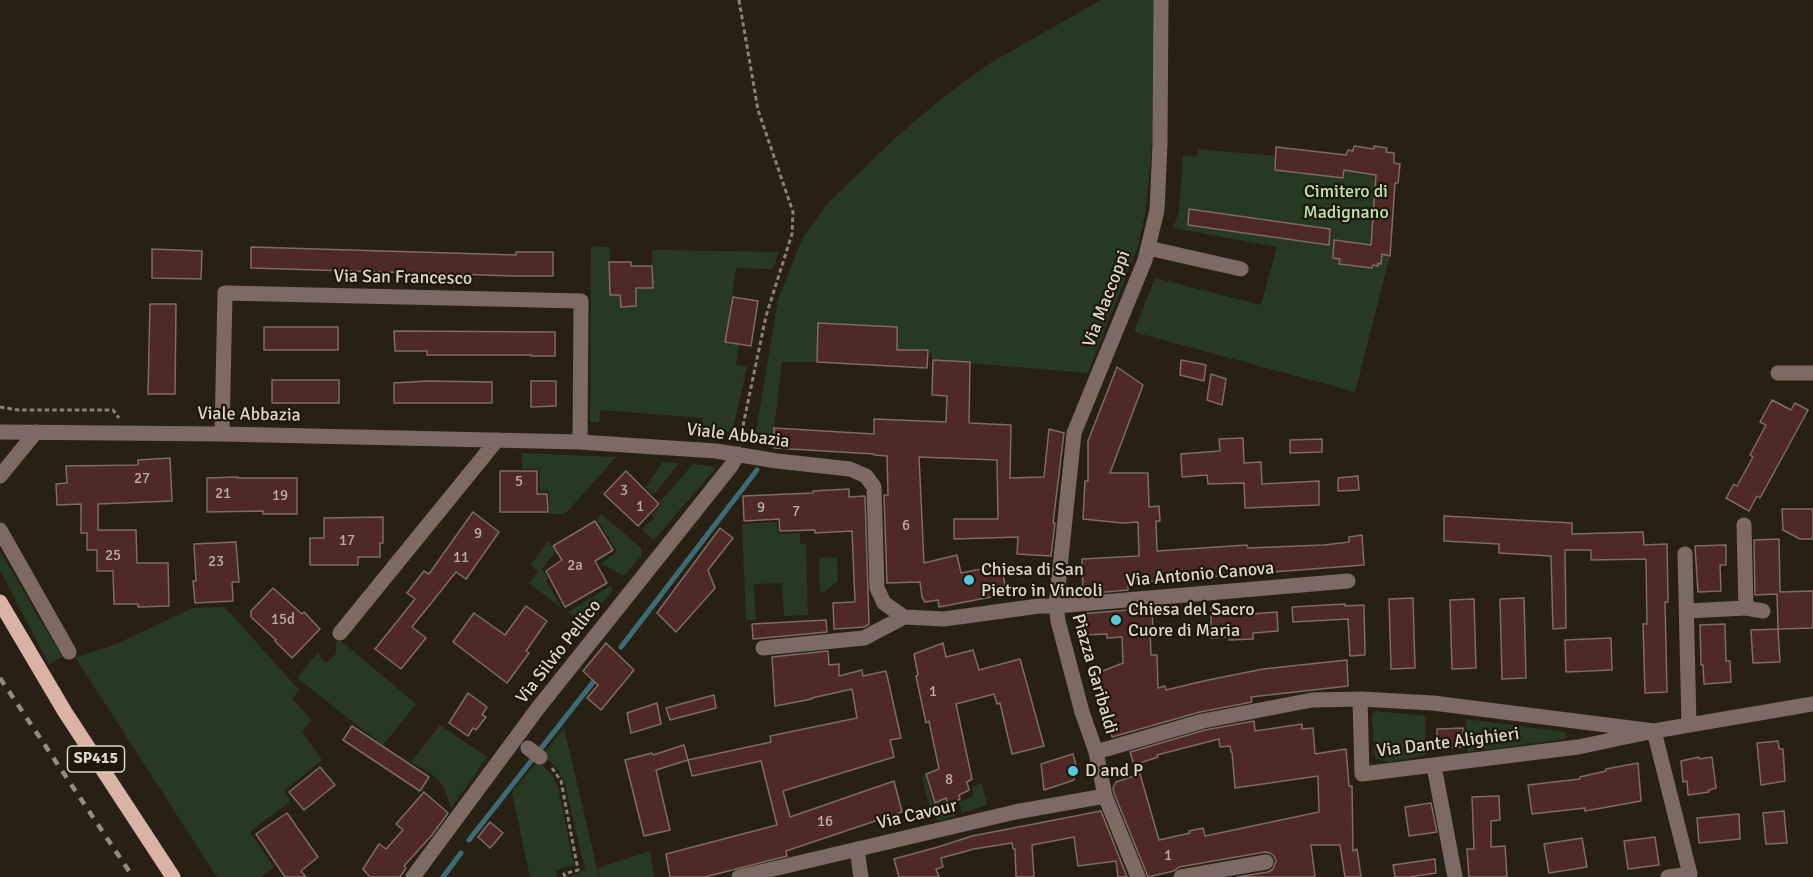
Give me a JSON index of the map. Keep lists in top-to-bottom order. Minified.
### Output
{"streets":{"main road":["SP415"],"street":["Via San Francesco","Via Maccoppi","Viale Abbazia","Via Antonio Canova","Via Silvio Pellico","Piazza Garibaldi","Via Dante Alighieri","Via Cavour"]},"crossings":[["Via San Francesco","Viale Abbazia"],["Via Maccoppi","Via Antonio Canova"],["Via Maccoppi","Piazza Garibaldi"],["Viale Abbazia","Via Antonio Canova"],["Viale Abbazia","Via Silvio Pellico"],["Via Antonio Canova","Piazza Garibaldi"],["Piazza Garibaldi","Via Dante Alighieri"],["Piazza Garibaldi","Via Cavour"]],"parks":["Cimitero di Madignano"],"places":["Chiesa di San Pietro in Vincoli","Chiesa del Sacro Cuore di Maria","D and P"],"house_numbers":["27","5","3","21","19","1","9","7","6","9","17","25","11","23","2a","15d","1","8","16","1"]}
